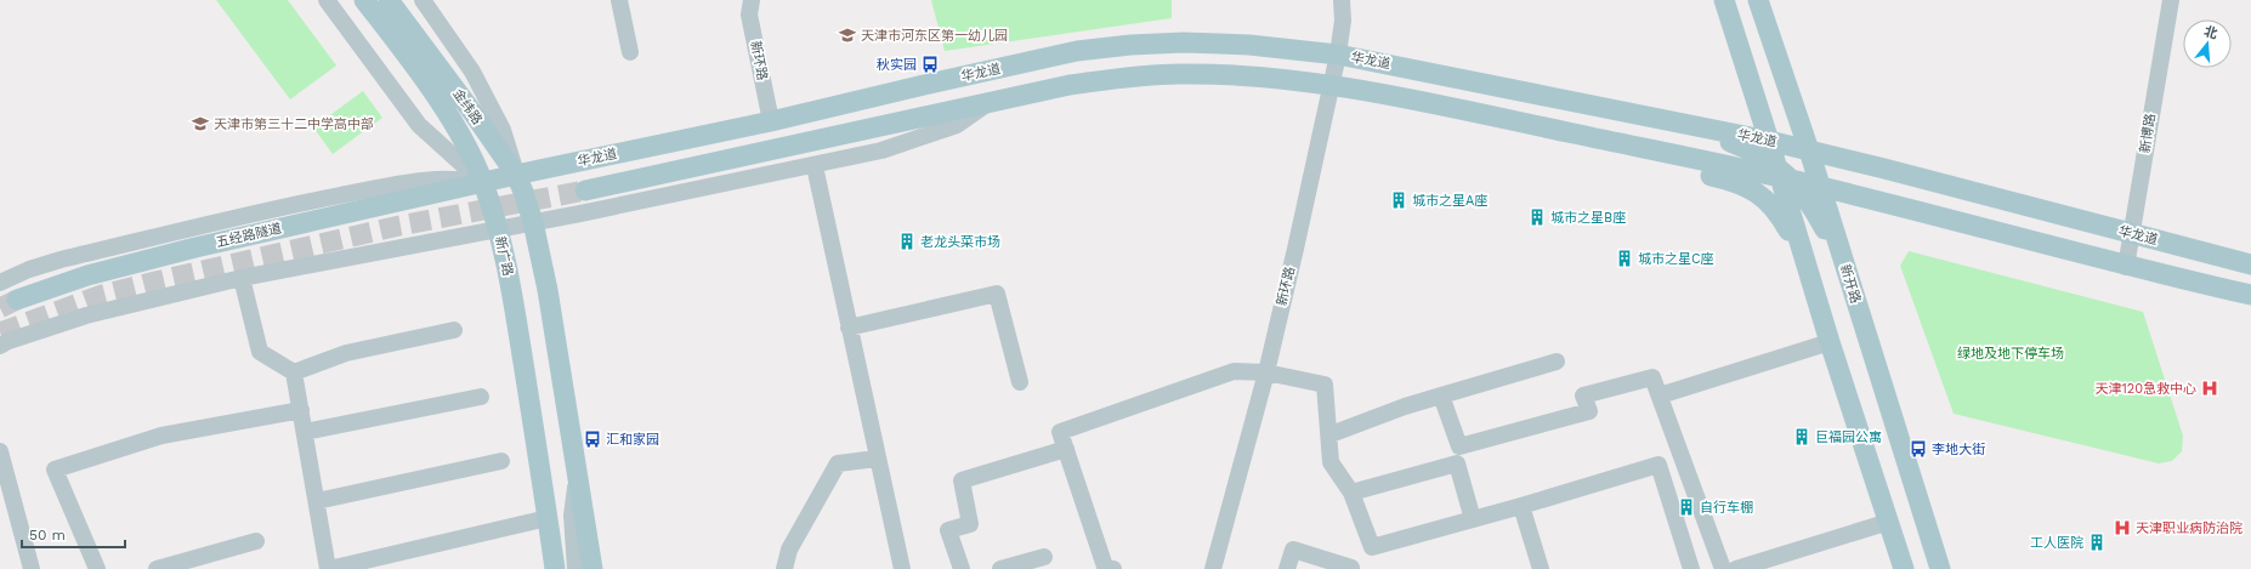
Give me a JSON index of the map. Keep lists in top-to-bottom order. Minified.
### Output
{"streets":{"main road":["华龙道","金纬路","五经路隧道","新广路","新开路"],"street":["新环路","新博路"]},"crossings":[["新环路","华龙道"],["华龙道","金纬路"],["华龙道","新博路"],["华龙道","五经路隧道"],["华龙道","新广路"],["华龙道","新开路"],["金纬路","五经路隧道"],["金纬路","新广路"],["五经路隧道","新广路"]],"parks":["绿地及地下停车场"],"places":{"school or university":["天津市河东区第一幼儿园","天津市第三十二中学高中部"],"bus stop":["秋实园","汇和家园","李地大街"],"building":["城市之星A座","城市之星B座","老龙头菜市场","城市之星C座","巨福园公寓","自行车棚","工人医院"],"hospital":["天津120急救中心","天津职业病防治院"]},"scale_bar":"50 m","north":"top"}
